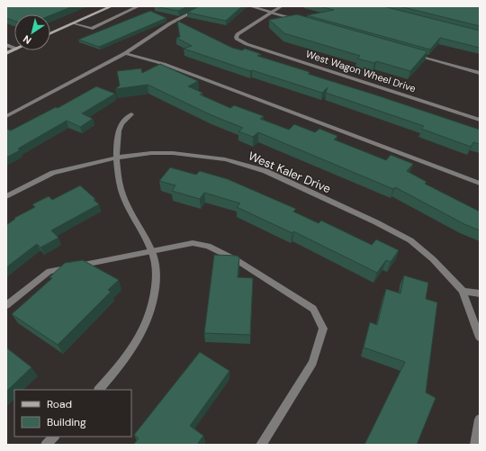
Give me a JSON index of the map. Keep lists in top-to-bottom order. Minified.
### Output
{"streets":{"street":["West Wagon Wheel Drive","West Kaler Drive"]},"legend":["Road","Building"],"north":"bottom left"}
